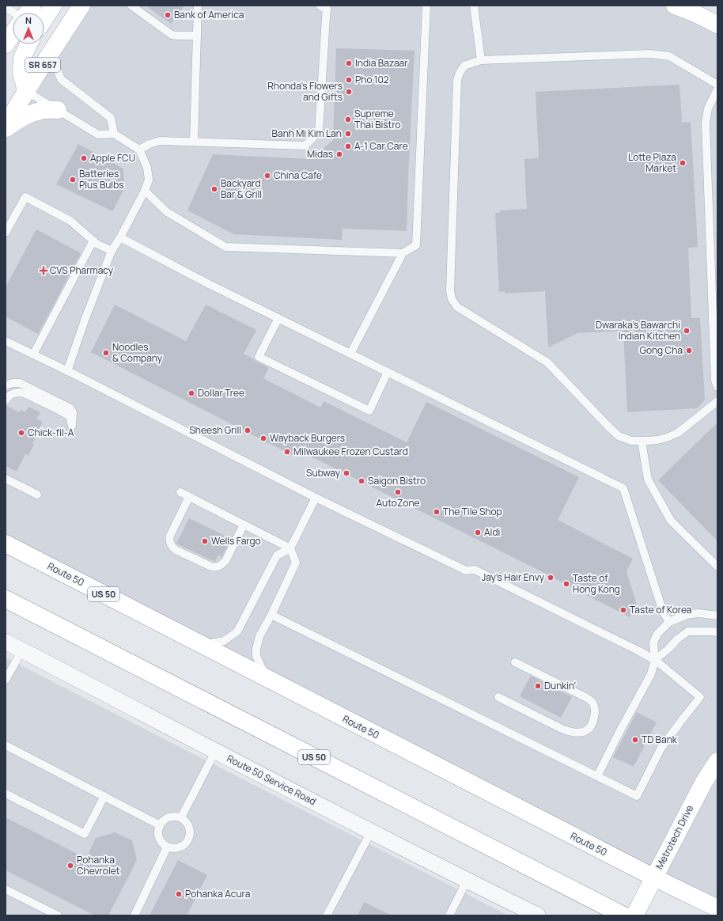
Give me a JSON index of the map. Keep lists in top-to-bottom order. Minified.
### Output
{"streets":{"main road":["SR 657","Route 50","US 50","Metrotech Drive"],"street":["Route 50 Service Road"]},"crossings":[["Route 50","Metrotech Drive"]],"places":{"other":["Bank of America","India Bazaar","Pho 102","Rhonda's Flowers and Gifts","Supreme Thai Bistro","Banh Mi Kim Lan","A-1 Car Care","Midas","Apple FCU","Lotte Plaza Market","China Cafe","Batteries Plus Bulbs","Backyard Bar & Grill","Dwaraka's Bawarchi Indian Kitchen","Gong Cha","Noodles & Company","Dollar Tree","Sheesh Grill","Chick-fil-A","Wayback Burgers","Milwaukee Frozen Custard","Subway","Saigon Bistro","AutoZone","The Tile Shop","Aldi","Wells Fargo","Jay's Hair Envy","Taste of Hong Kong","Taste of Korea","Dunkin'","TD Bank","Pohanka Chevrolet","Pohanka Acura"],"health":["CVS Pharmacy"]},"north":"top"}
